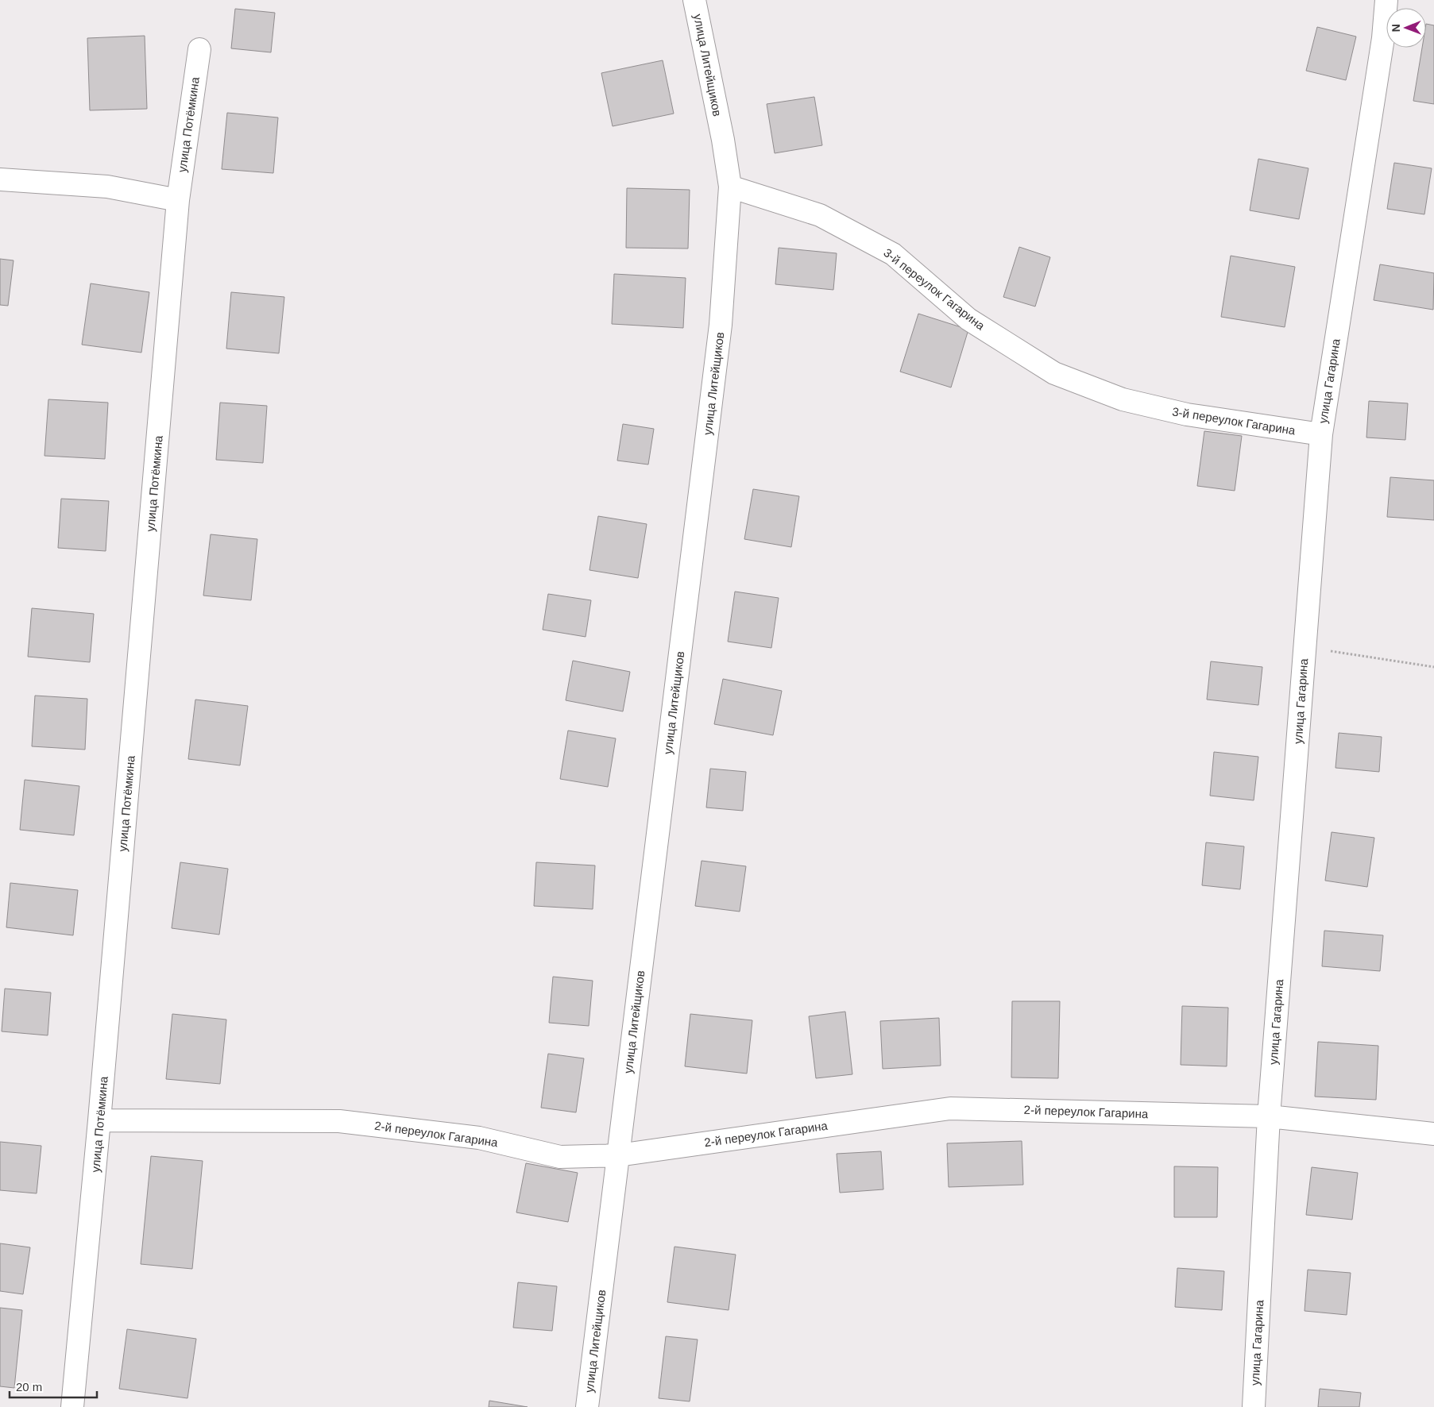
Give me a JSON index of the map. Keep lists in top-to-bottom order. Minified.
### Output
{"streets":{"street":["улица Литейщиков","улица Потёмкина","3-й переулок Гагарина","улица Гагарина","2-й переулок Гагарина"]},"crossings":[["улица Литейщиков","3-й переулок Гагарина"],["улица Литейщиков","2-й переулок Гагарина"],["улица Потёмкина","2-й переулок Гагарина"],["3-й переулок Гагарина","улица Гагарина"],["улица Гагарина","2-й переулок Гагарина"]],"scale_bar":"20 m","north":"left"}
